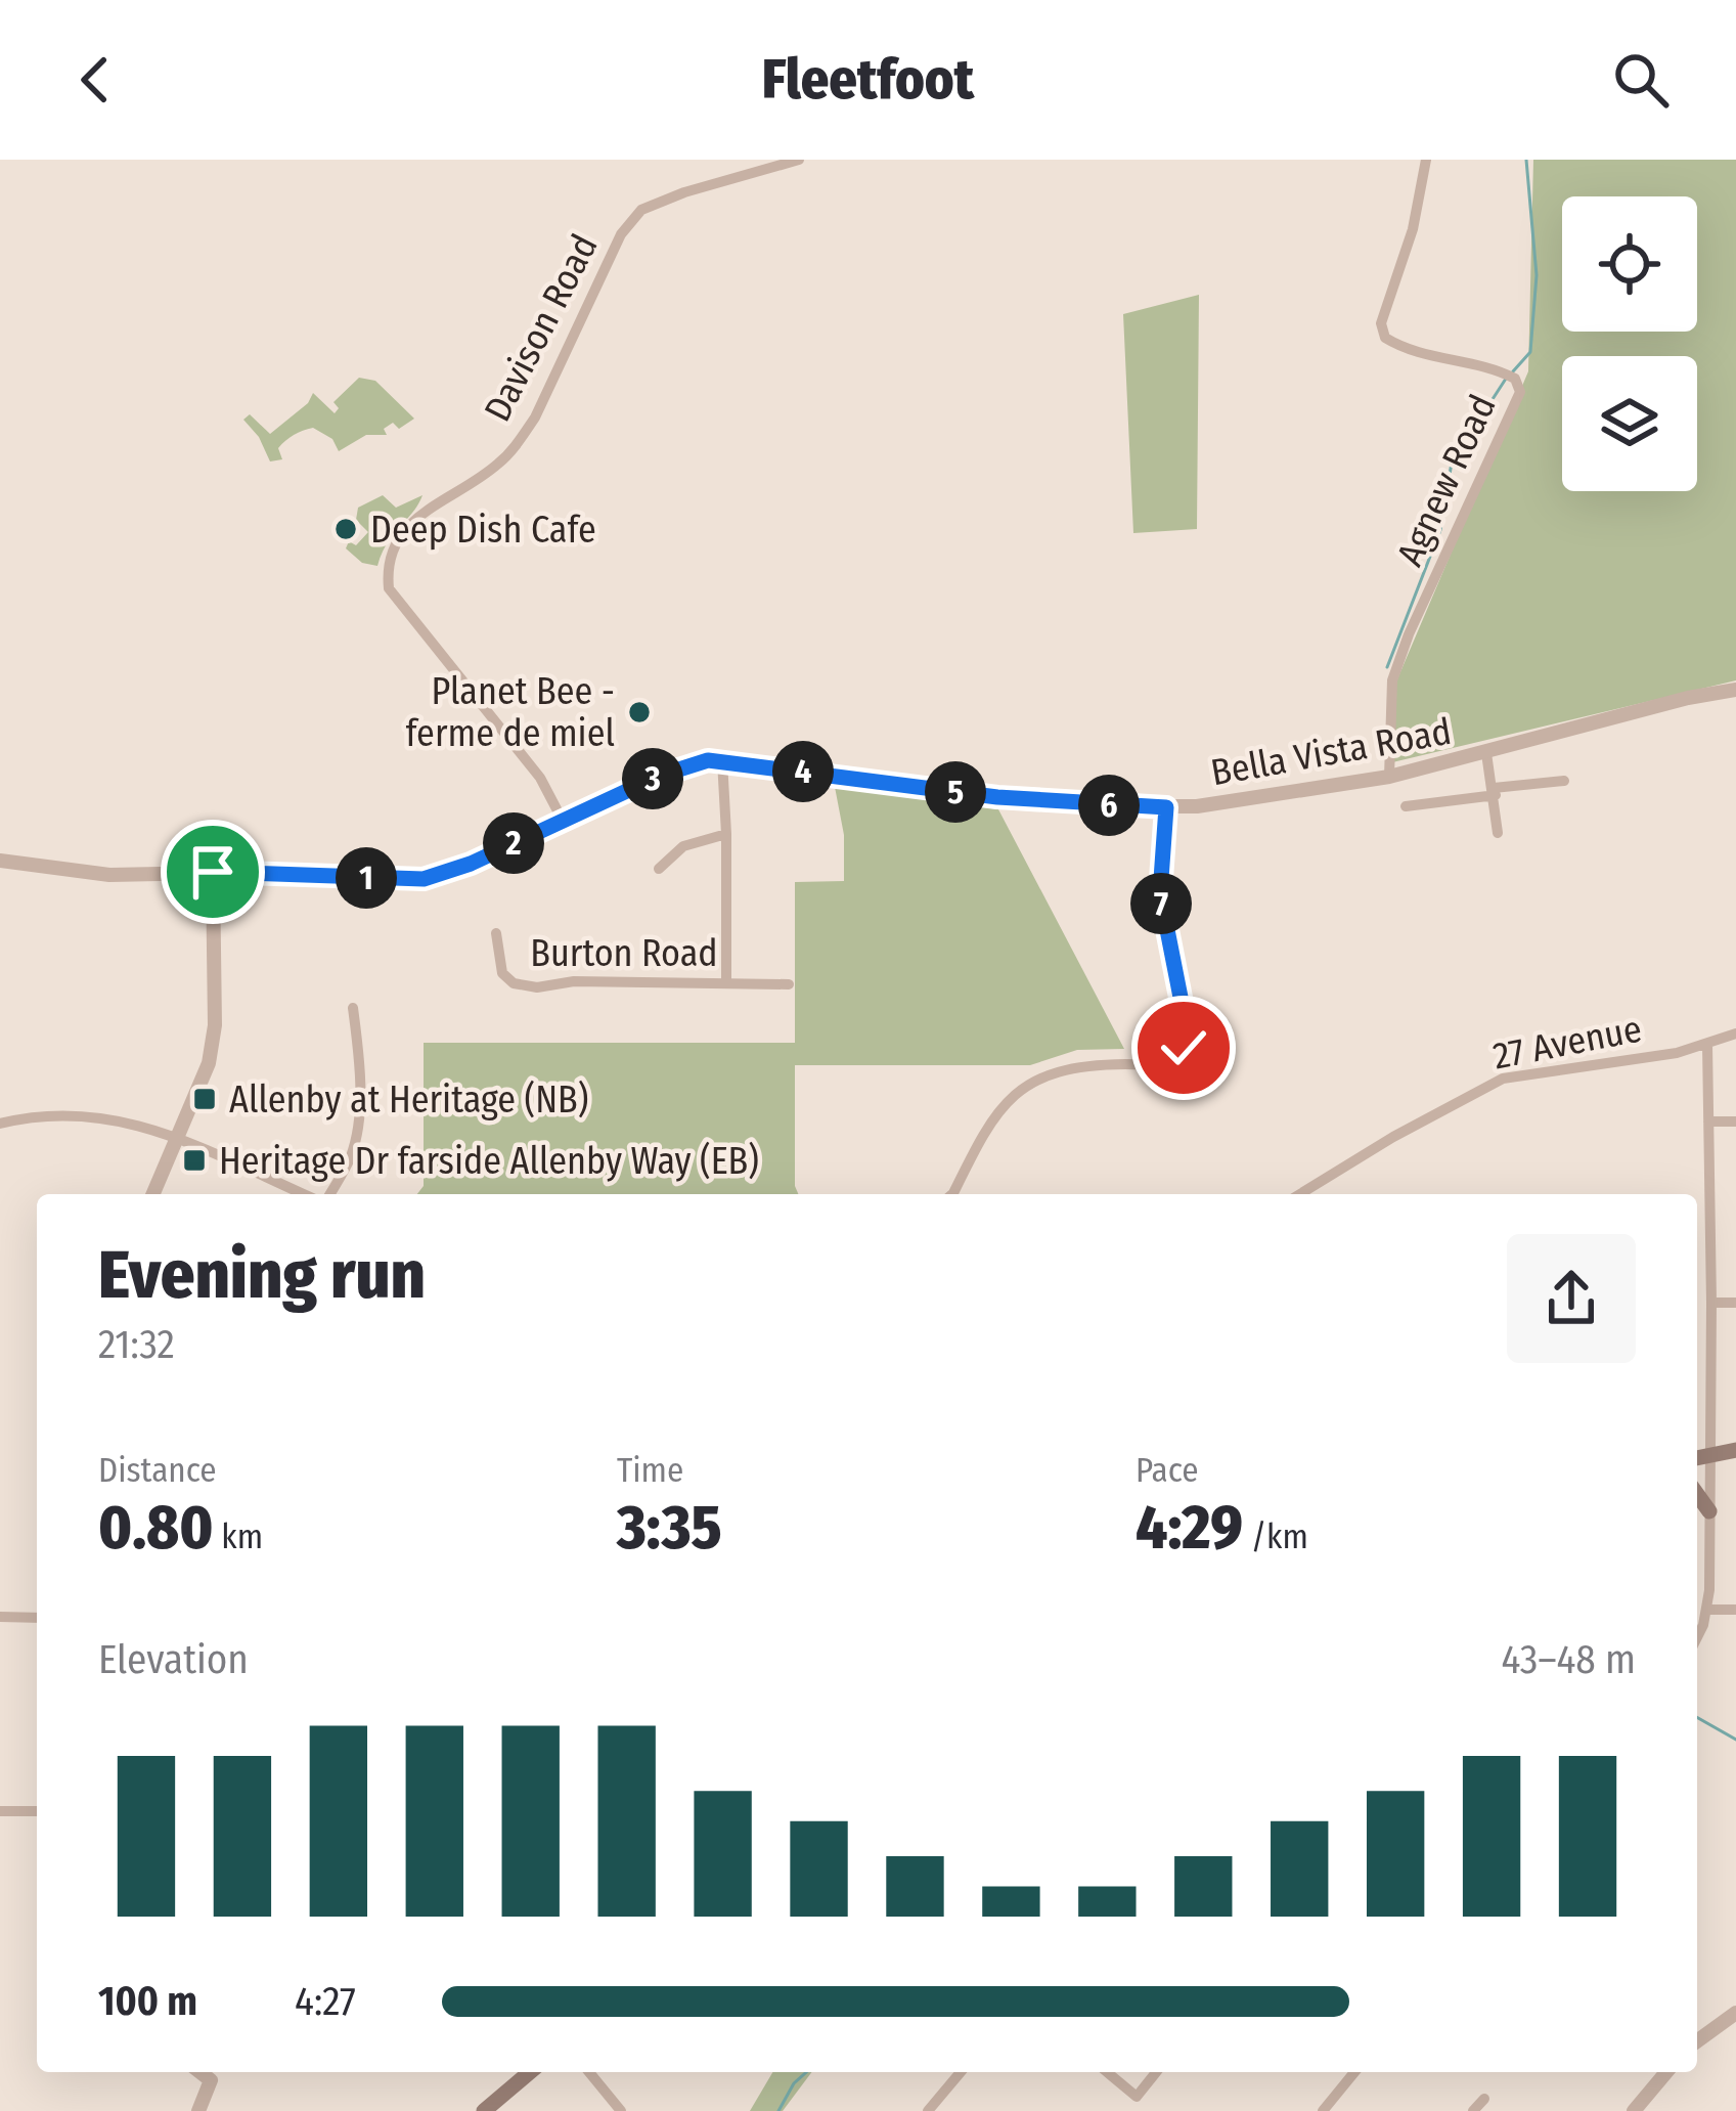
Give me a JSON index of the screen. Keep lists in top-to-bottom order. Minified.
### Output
{"streets":{"street":["Davison Road","Agnew Road","Bella Vista Road","Burton Road","27 Avenue"]},"crossings":[["Davison Road","Bella Vista Road"],["Agnew Road","Bella Vista Road"]],"places":{"other":["Deep Dish Cafe","Planet Bee - ferme de miel"],"transit":["Allenby at Heritage (NB)","Heritage Dr farside Allenby Way (EB)"]},"page":{"header":"Fleetfoot","pins":["4","3","5","6","2","1","7"],"heading":["Evening run","21:32"],"stats":[["Distance","0.80 km"],["Time","3:35"],["Pace","4:29 /km"]],"chart":["Elevation","43–48 m"],"list":[{"name":"100 m","note":"4:27"}]}}
